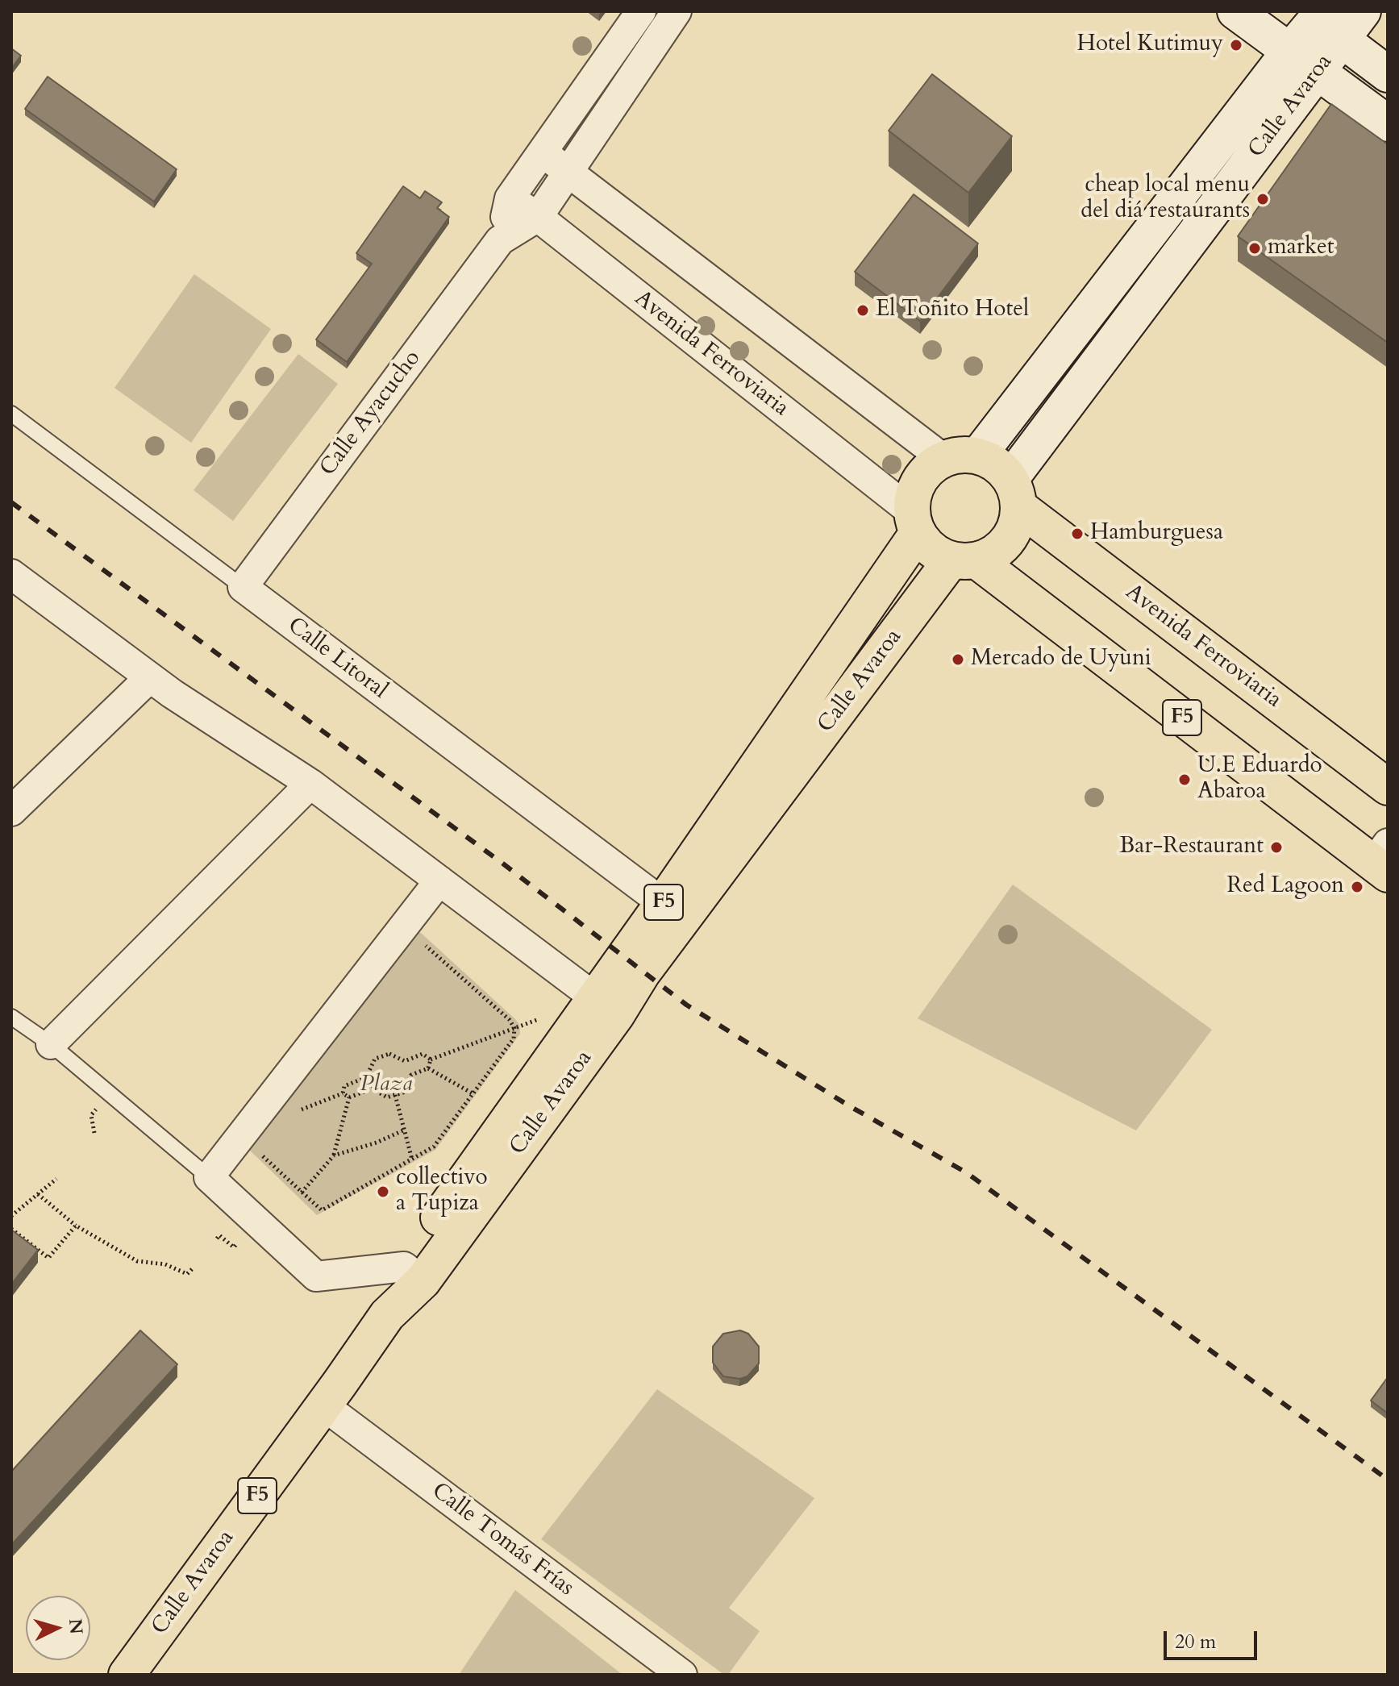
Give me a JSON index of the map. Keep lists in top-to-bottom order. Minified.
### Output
{"streets":{"highway":["Calle Avaroa","Avenida Ferroviaria","F5"],"street":["Calle Ayacucho","Calle Litoral","Calle Tomás Frías"]},"crossings":[["Calle Avaroa","Avenida Ferroviaria"],["Calle Avaroa","Calle Litoral"],["Calle Avaroa","F5"],["Calle Avaroa","Calle Tomás Frías"],["Avenida Ferroviaria","Calle Ayacucho"],["Avenida Ferroviaria","F5"],["Calle Ayacucho","Calle Litoral"]],"parks":["Plaza"],"places":["Hotel Kutimuy","cheap local menu del diá restaurants","market","El Toñito Hotel","Hamburguesa","Mercado de Uyuni","U.E Eduardo Abaroa","Bar-Restaurant","Red Lagoon","collectivo a Tupiza"],"scale_bar":"20 m","north":"right"}
